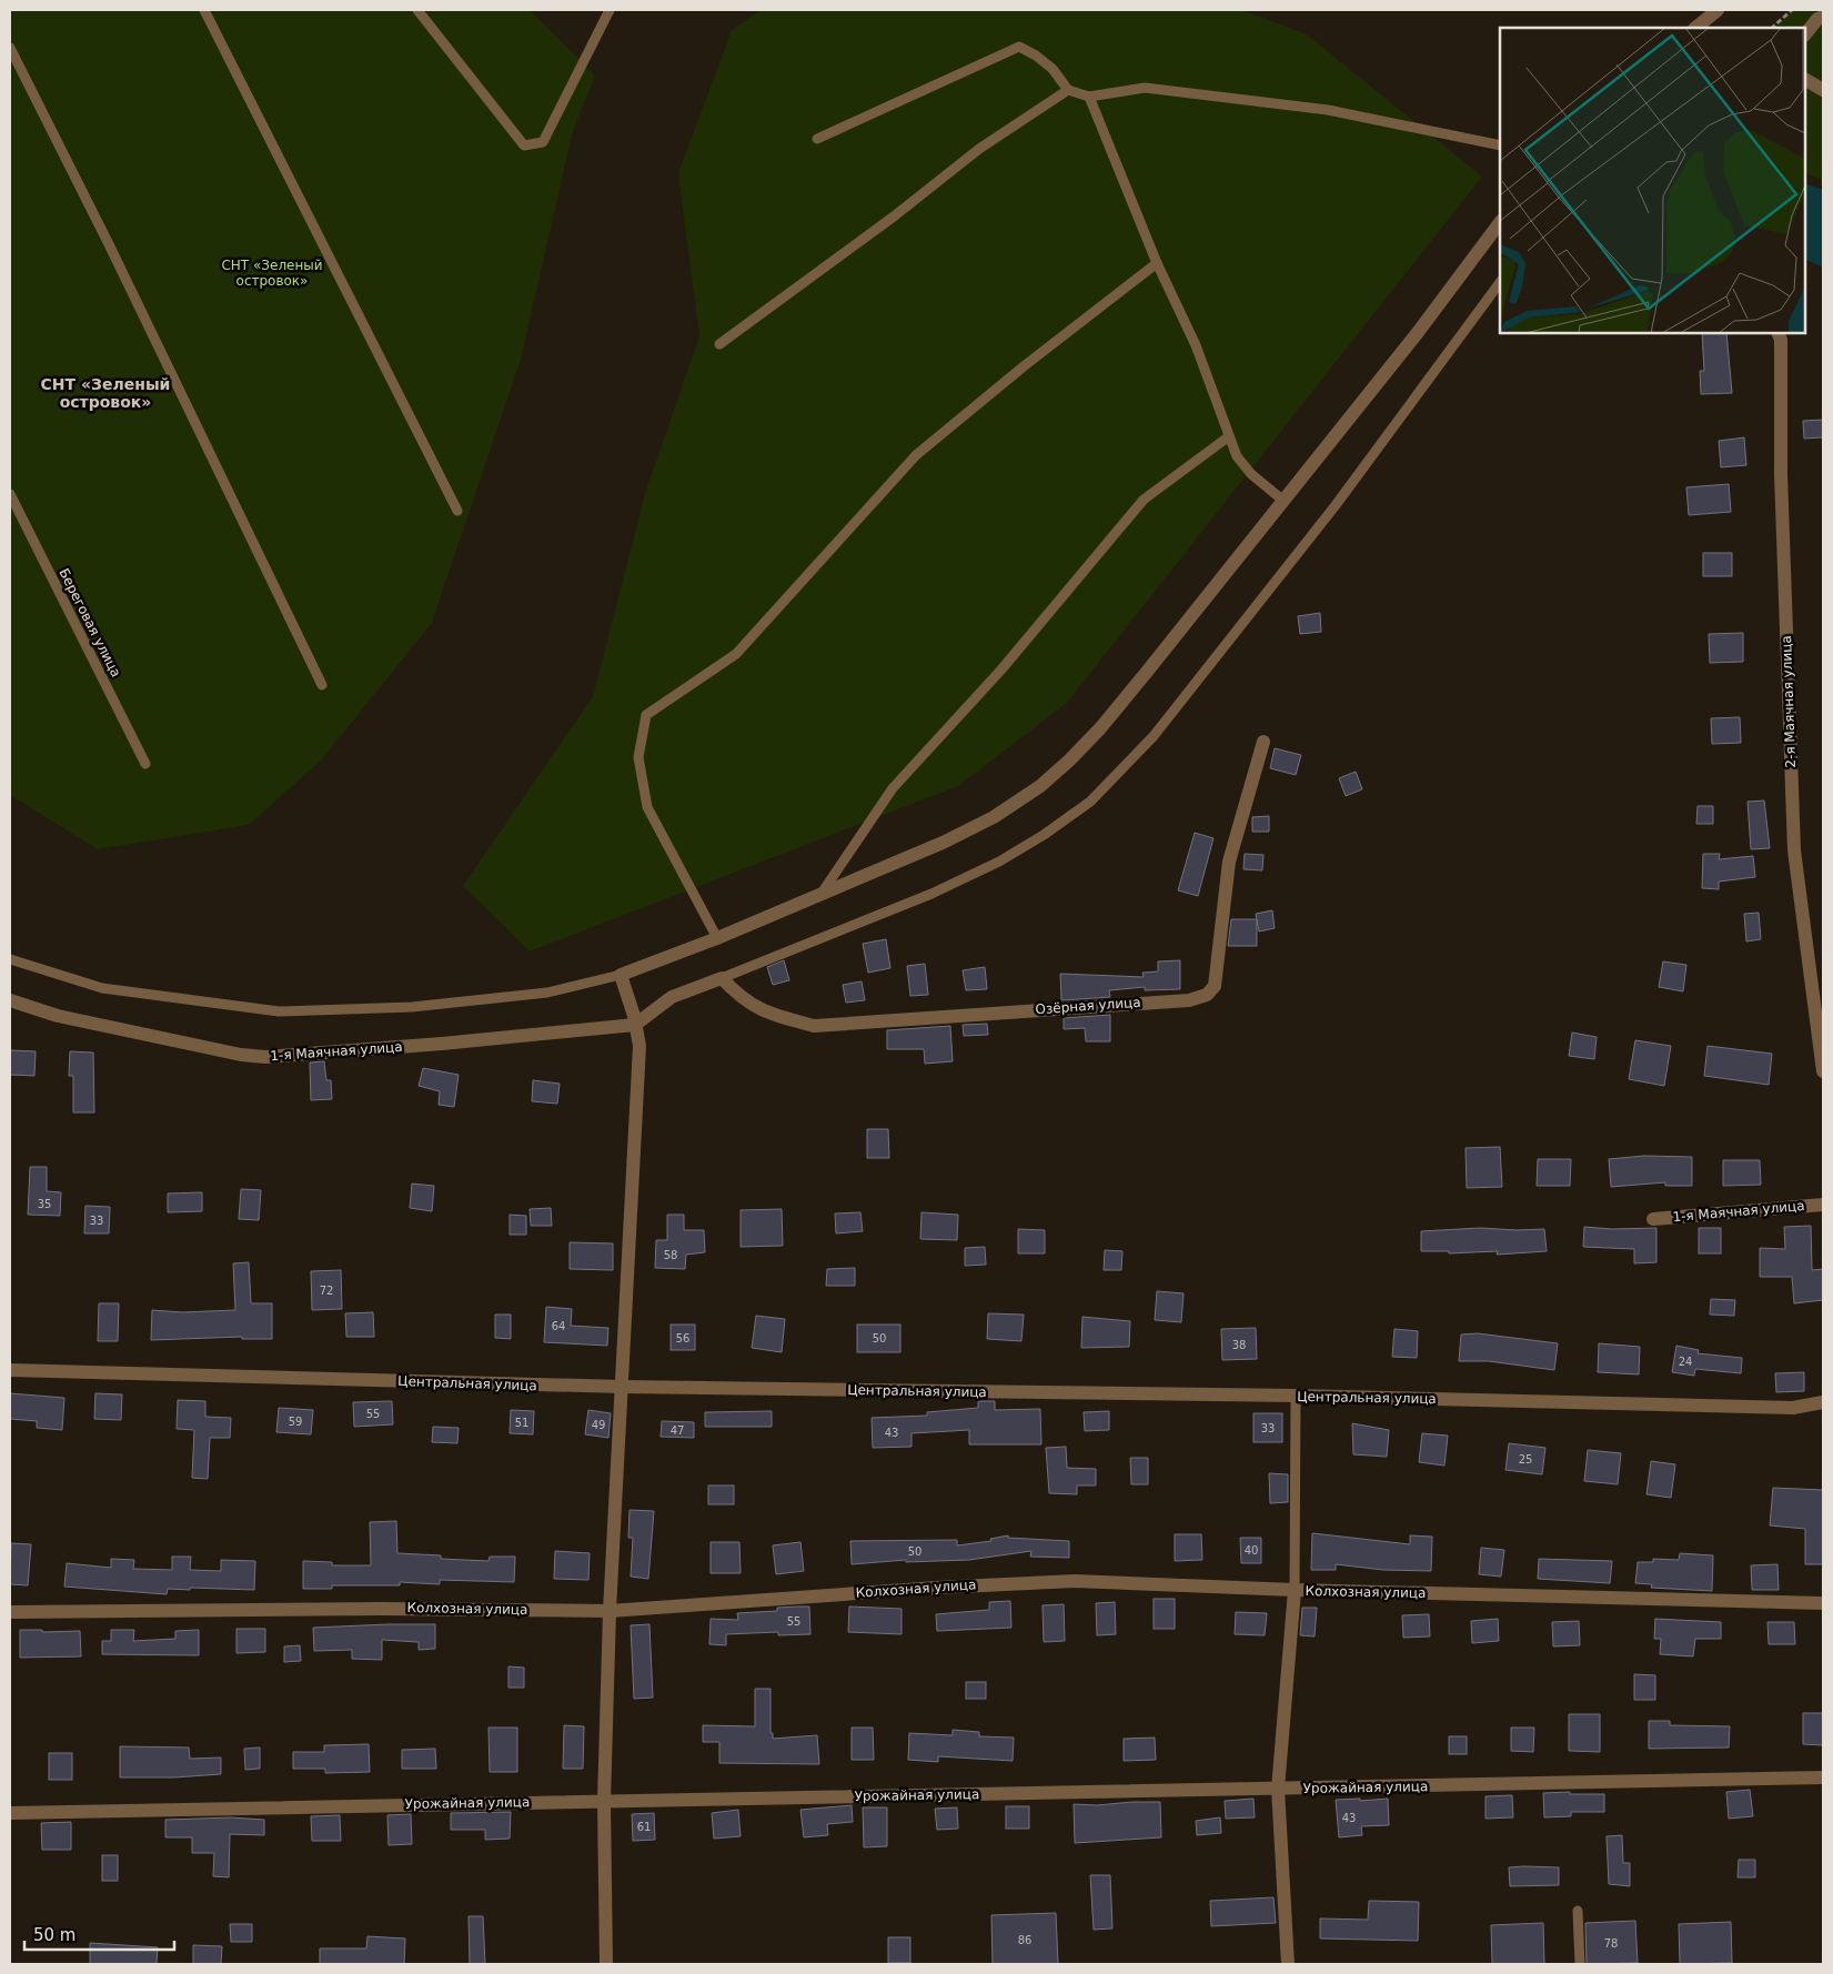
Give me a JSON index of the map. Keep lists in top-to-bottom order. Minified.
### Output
{"streets":{"street":["2-я Маячная улица","Озёрная улица","1-я Маячная улица","Центральная улица","Колхозная улица","Урожайная улица"],"lane":["Береговая улица"]},"districts":["СНТ «Зеленый островок»"],"parks":["СНТ «Зеленый островок»"],"house_numbers":["35","33","58","72","64","56","50","38","24","55","59","51","49","33","47","43","25","40","50","55","43","61","86","78"],"scale_bar":"50 m"}
